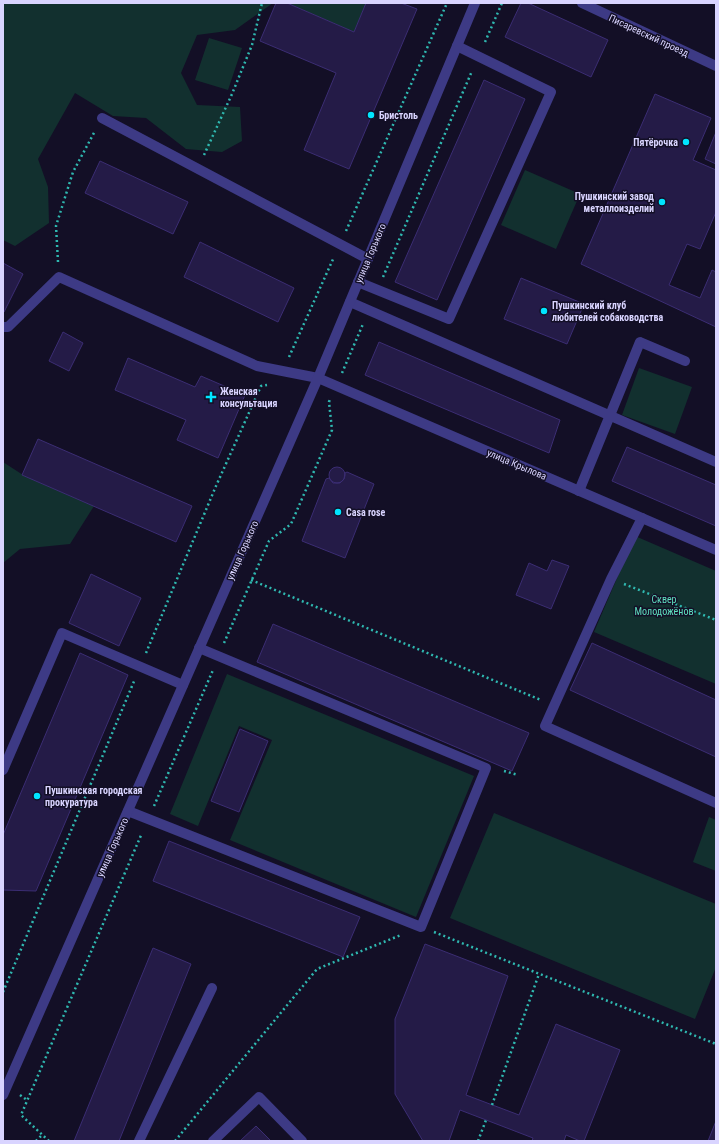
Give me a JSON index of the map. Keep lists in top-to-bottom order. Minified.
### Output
{"streets":{"street":["Писаревский проезд","улица Горького","улица Крылова"]},"crossings":[["улица Горького","улица Крылова"]],"parks":["Сквер Молодожёнов"],"places":{"other":["Бристоль","Пятёрочка","Пушкинский завод металлоизделий","Пушкинский клуб любителей собаководства","Casa rose","Пушкинская городская прокуратура"],"health":["Женская консультация"]}}
